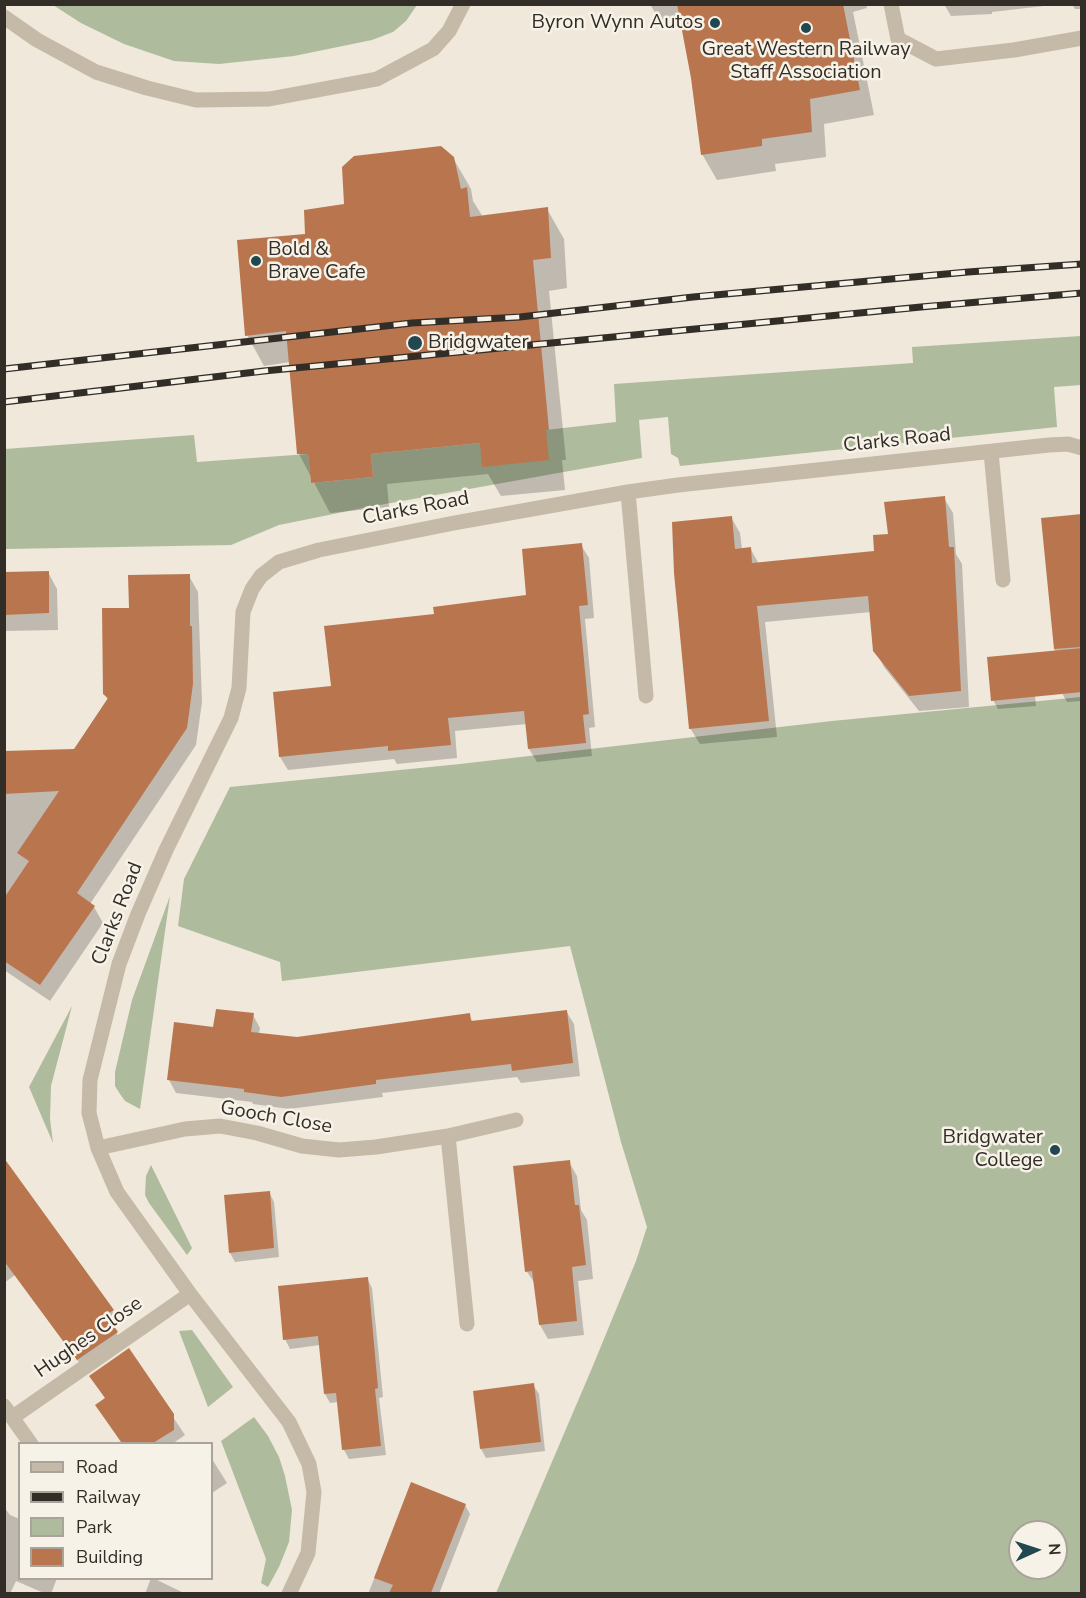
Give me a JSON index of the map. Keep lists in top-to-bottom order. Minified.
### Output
{"streets":{"street":["Clarks Road","Gooch Close","Hughes Close"]},"crossings":[["Clarks Road","Gooch Close"],["Clarks Road","Hughes Close"]],"places":["Byron Wynn Autos","Great Western Railway Staff Association","Bold & Brave Cafe","Bridgwater","Bridgwater College"],"legend":["Road","Railway","Park","Building"],"north":"right"}
